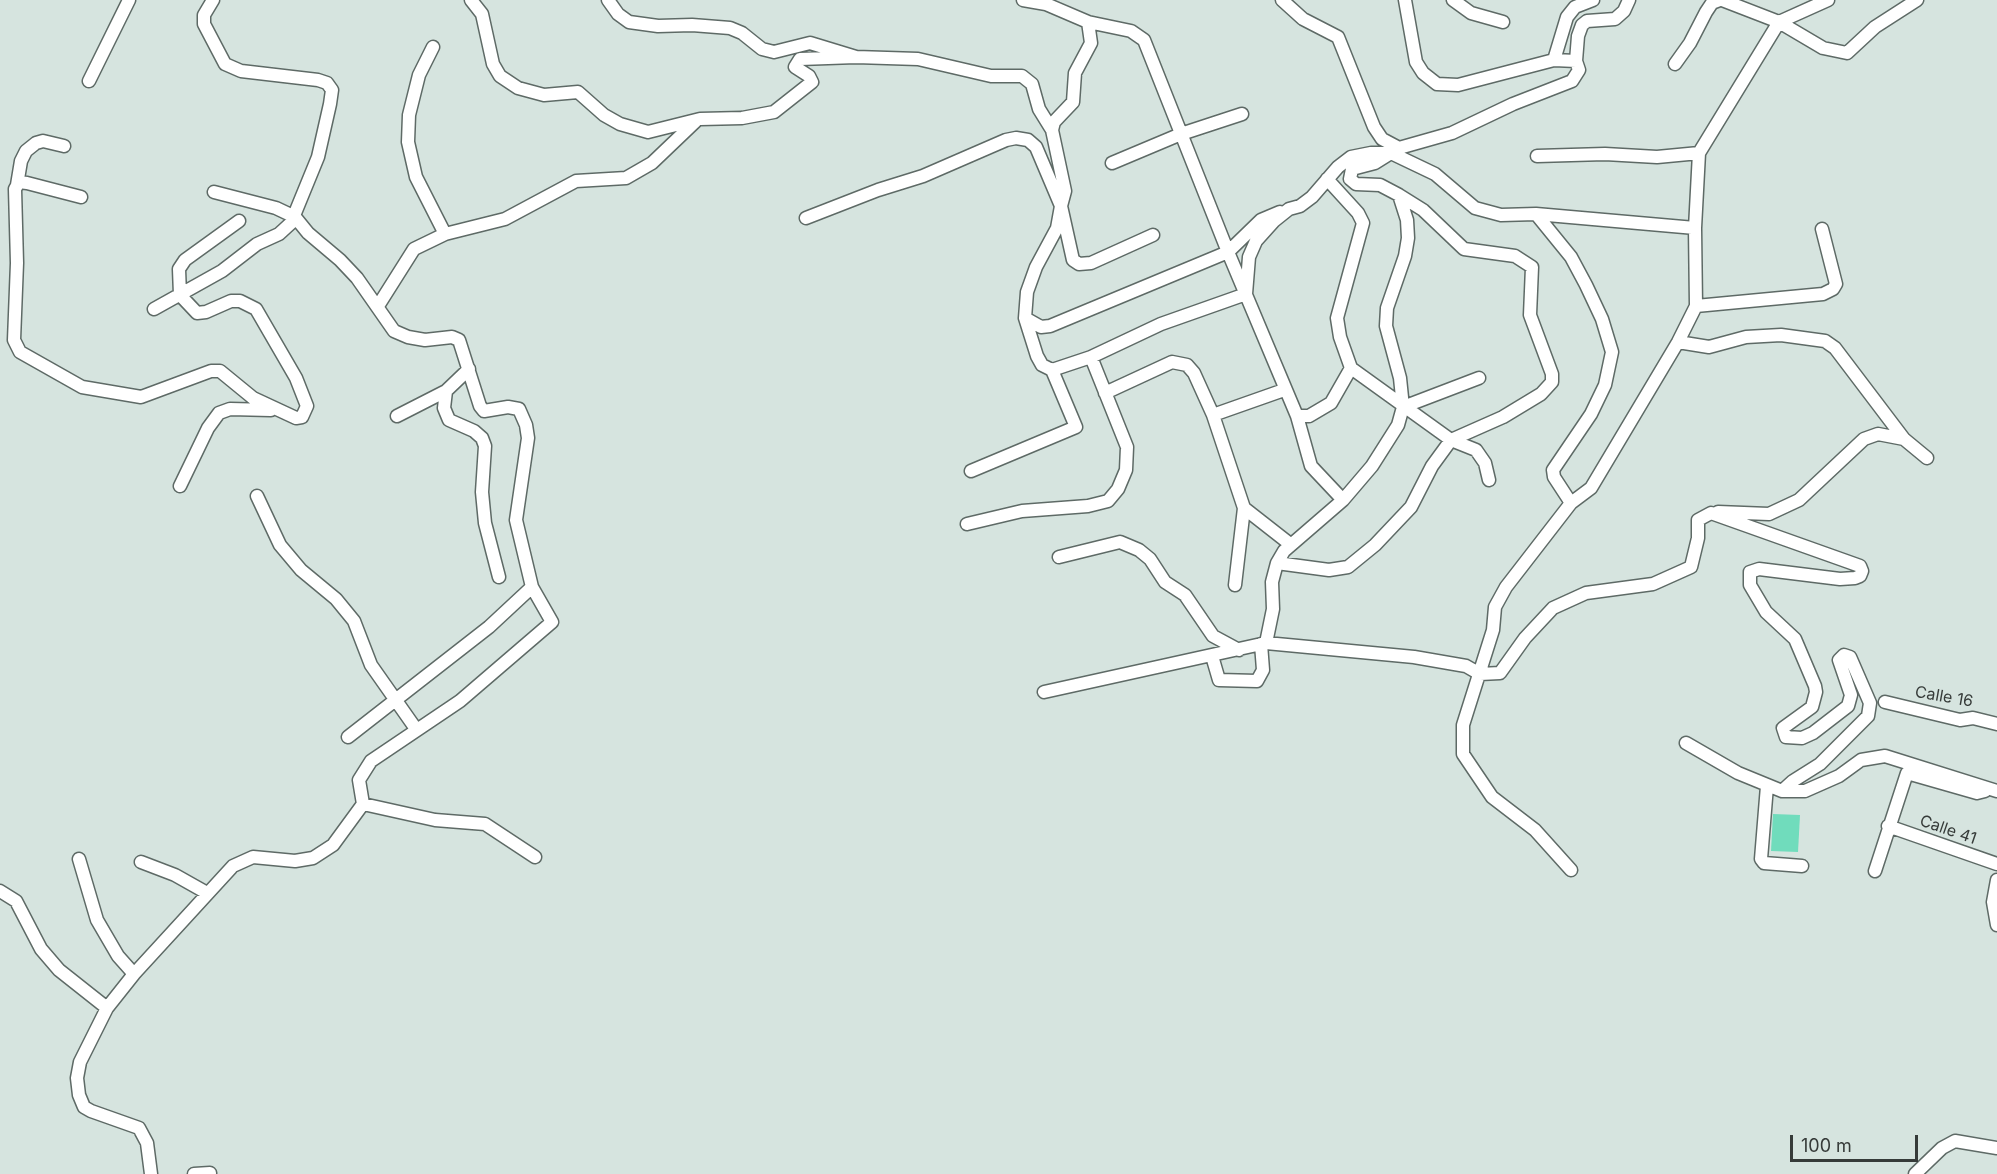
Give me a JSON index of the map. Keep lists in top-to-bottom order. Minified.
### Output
{"streets":{"street":["Calle 16","Calle 41"]},"scale_bar":"100 m"}
